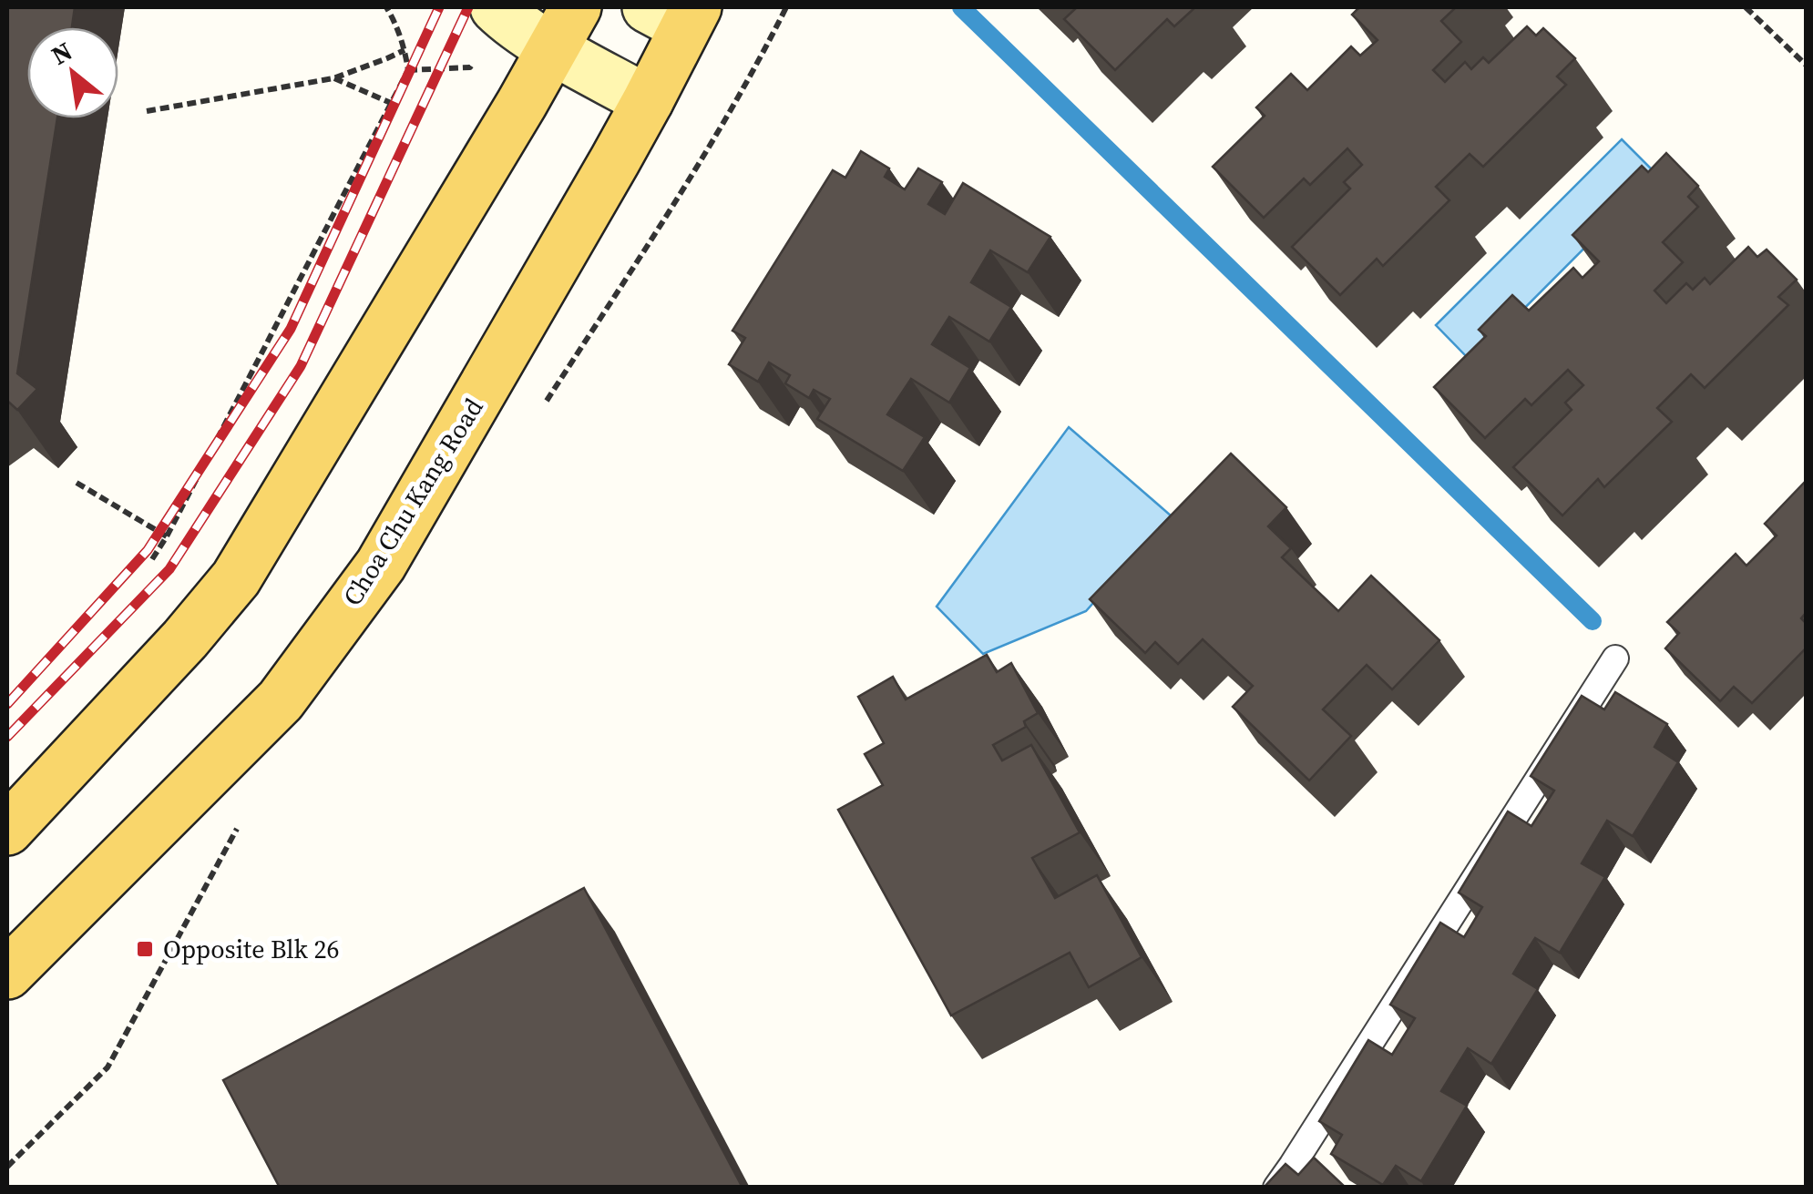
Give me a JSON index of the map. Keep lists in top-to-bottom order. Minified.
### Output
{"streets":{"main road":["Choa Chu Kang Road"]},"places":{"transit":["Opposite Blk 26"]},"north":"top left"}
